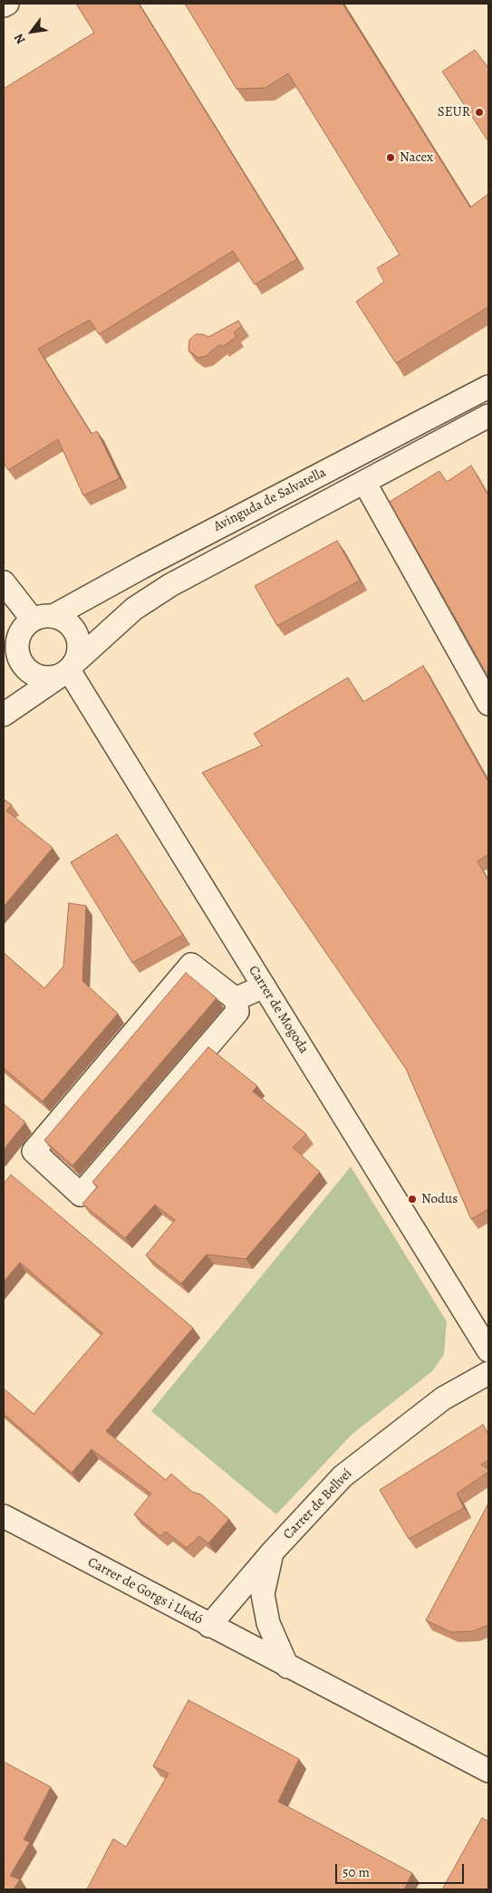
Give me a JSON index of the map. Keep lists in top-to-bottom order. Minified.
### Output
{"streets":{"street":["Avinguda de Salvatella","Carrer de Mogoda","Carrer de Bellveí","Carrer de Gorgs i Lledó"]},"crossings":[["Avinguda de Salvatella","Carrer de Mogoda"],["Carrer de Bellveí","Carrer de Gorgs i Lledó"]],"places":["SEUR","Nacex","Nodus"],"scale_bar":"50 m","north":"bottom left"}
